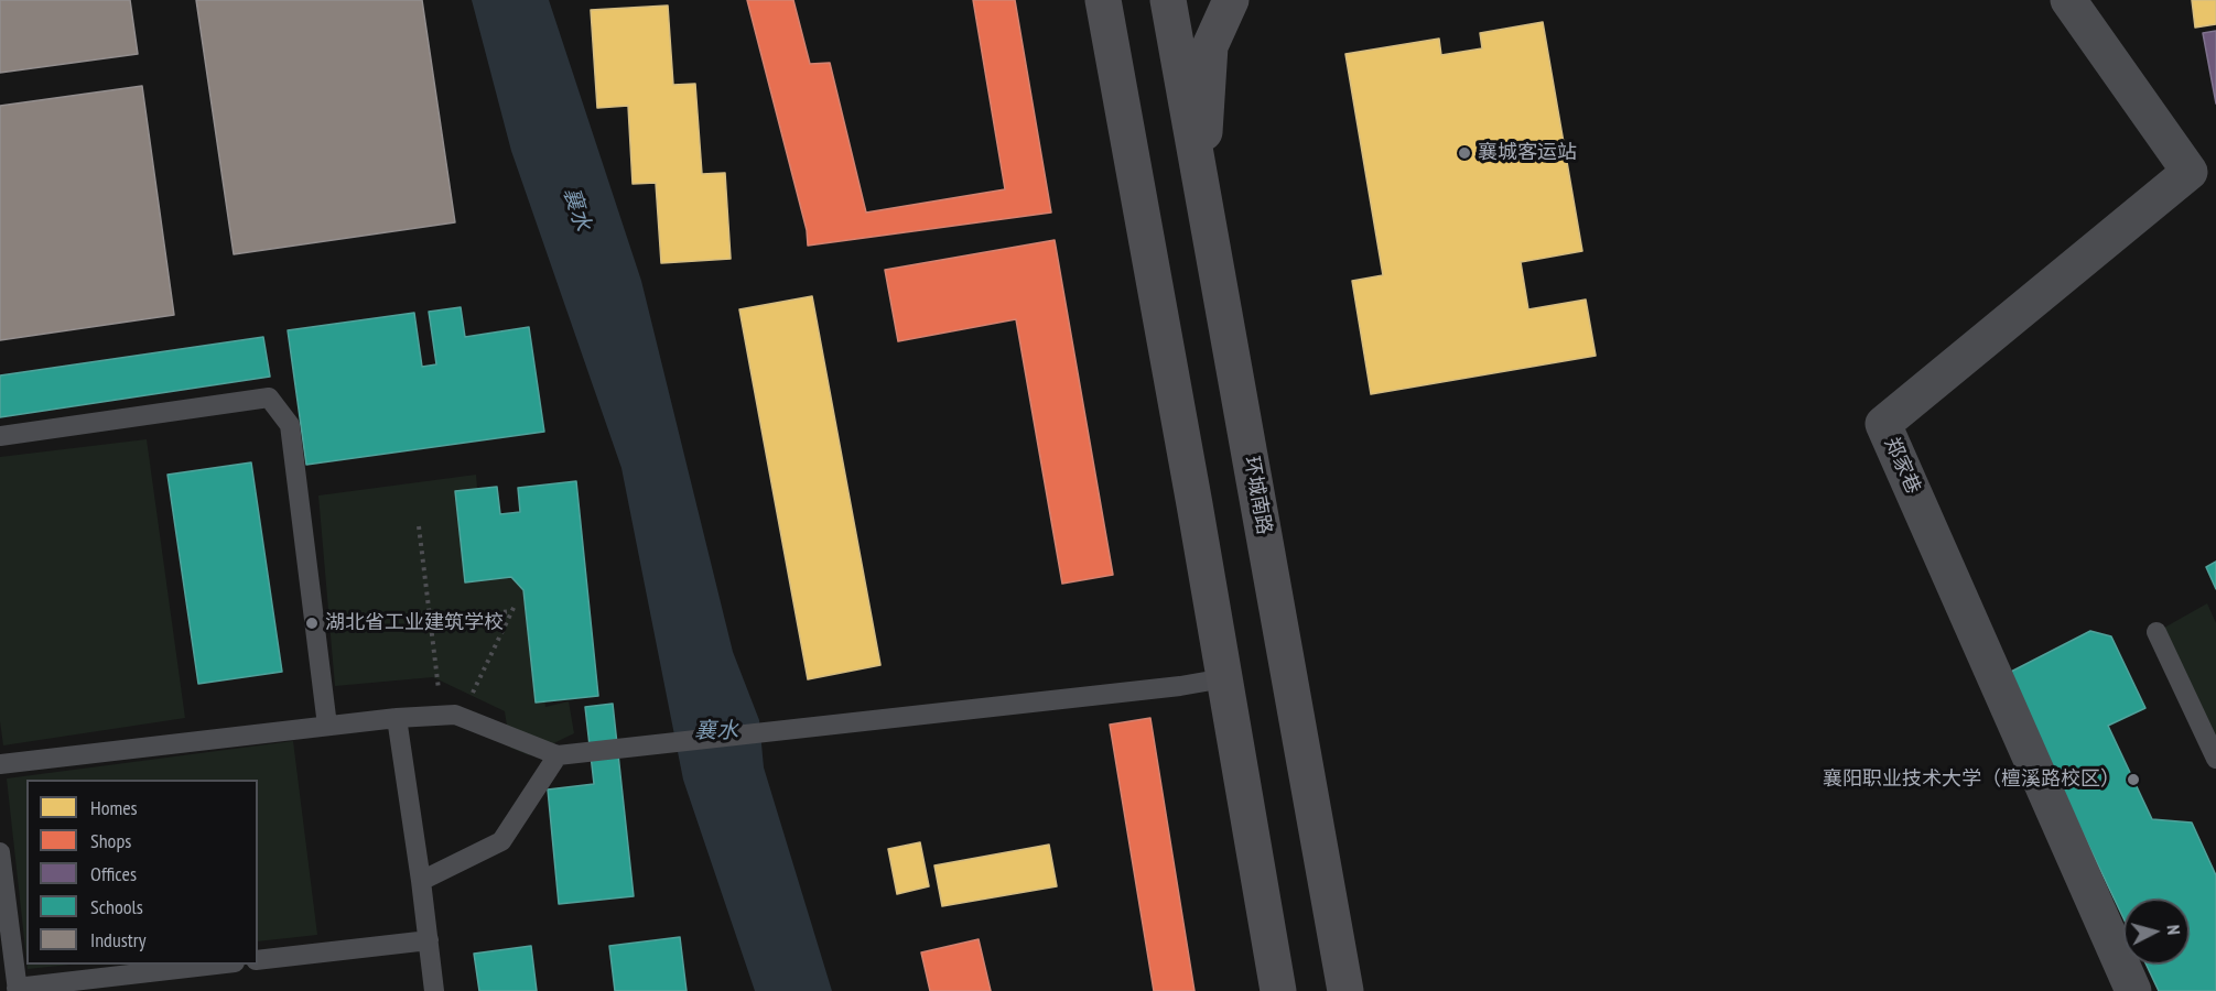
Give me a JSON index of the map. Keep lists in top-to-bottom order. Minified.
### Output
{"streets":{"highway":["环城南路"],"street":["郑家巷"]},"water":["襄水"],"places":["襄城客运站","湖北省工业建筑学校","襄阳职业技术大学（檀溪路校区）"],"legend":["Homes","Shops","Offices","Schools","Industry"],"north":"right"}
